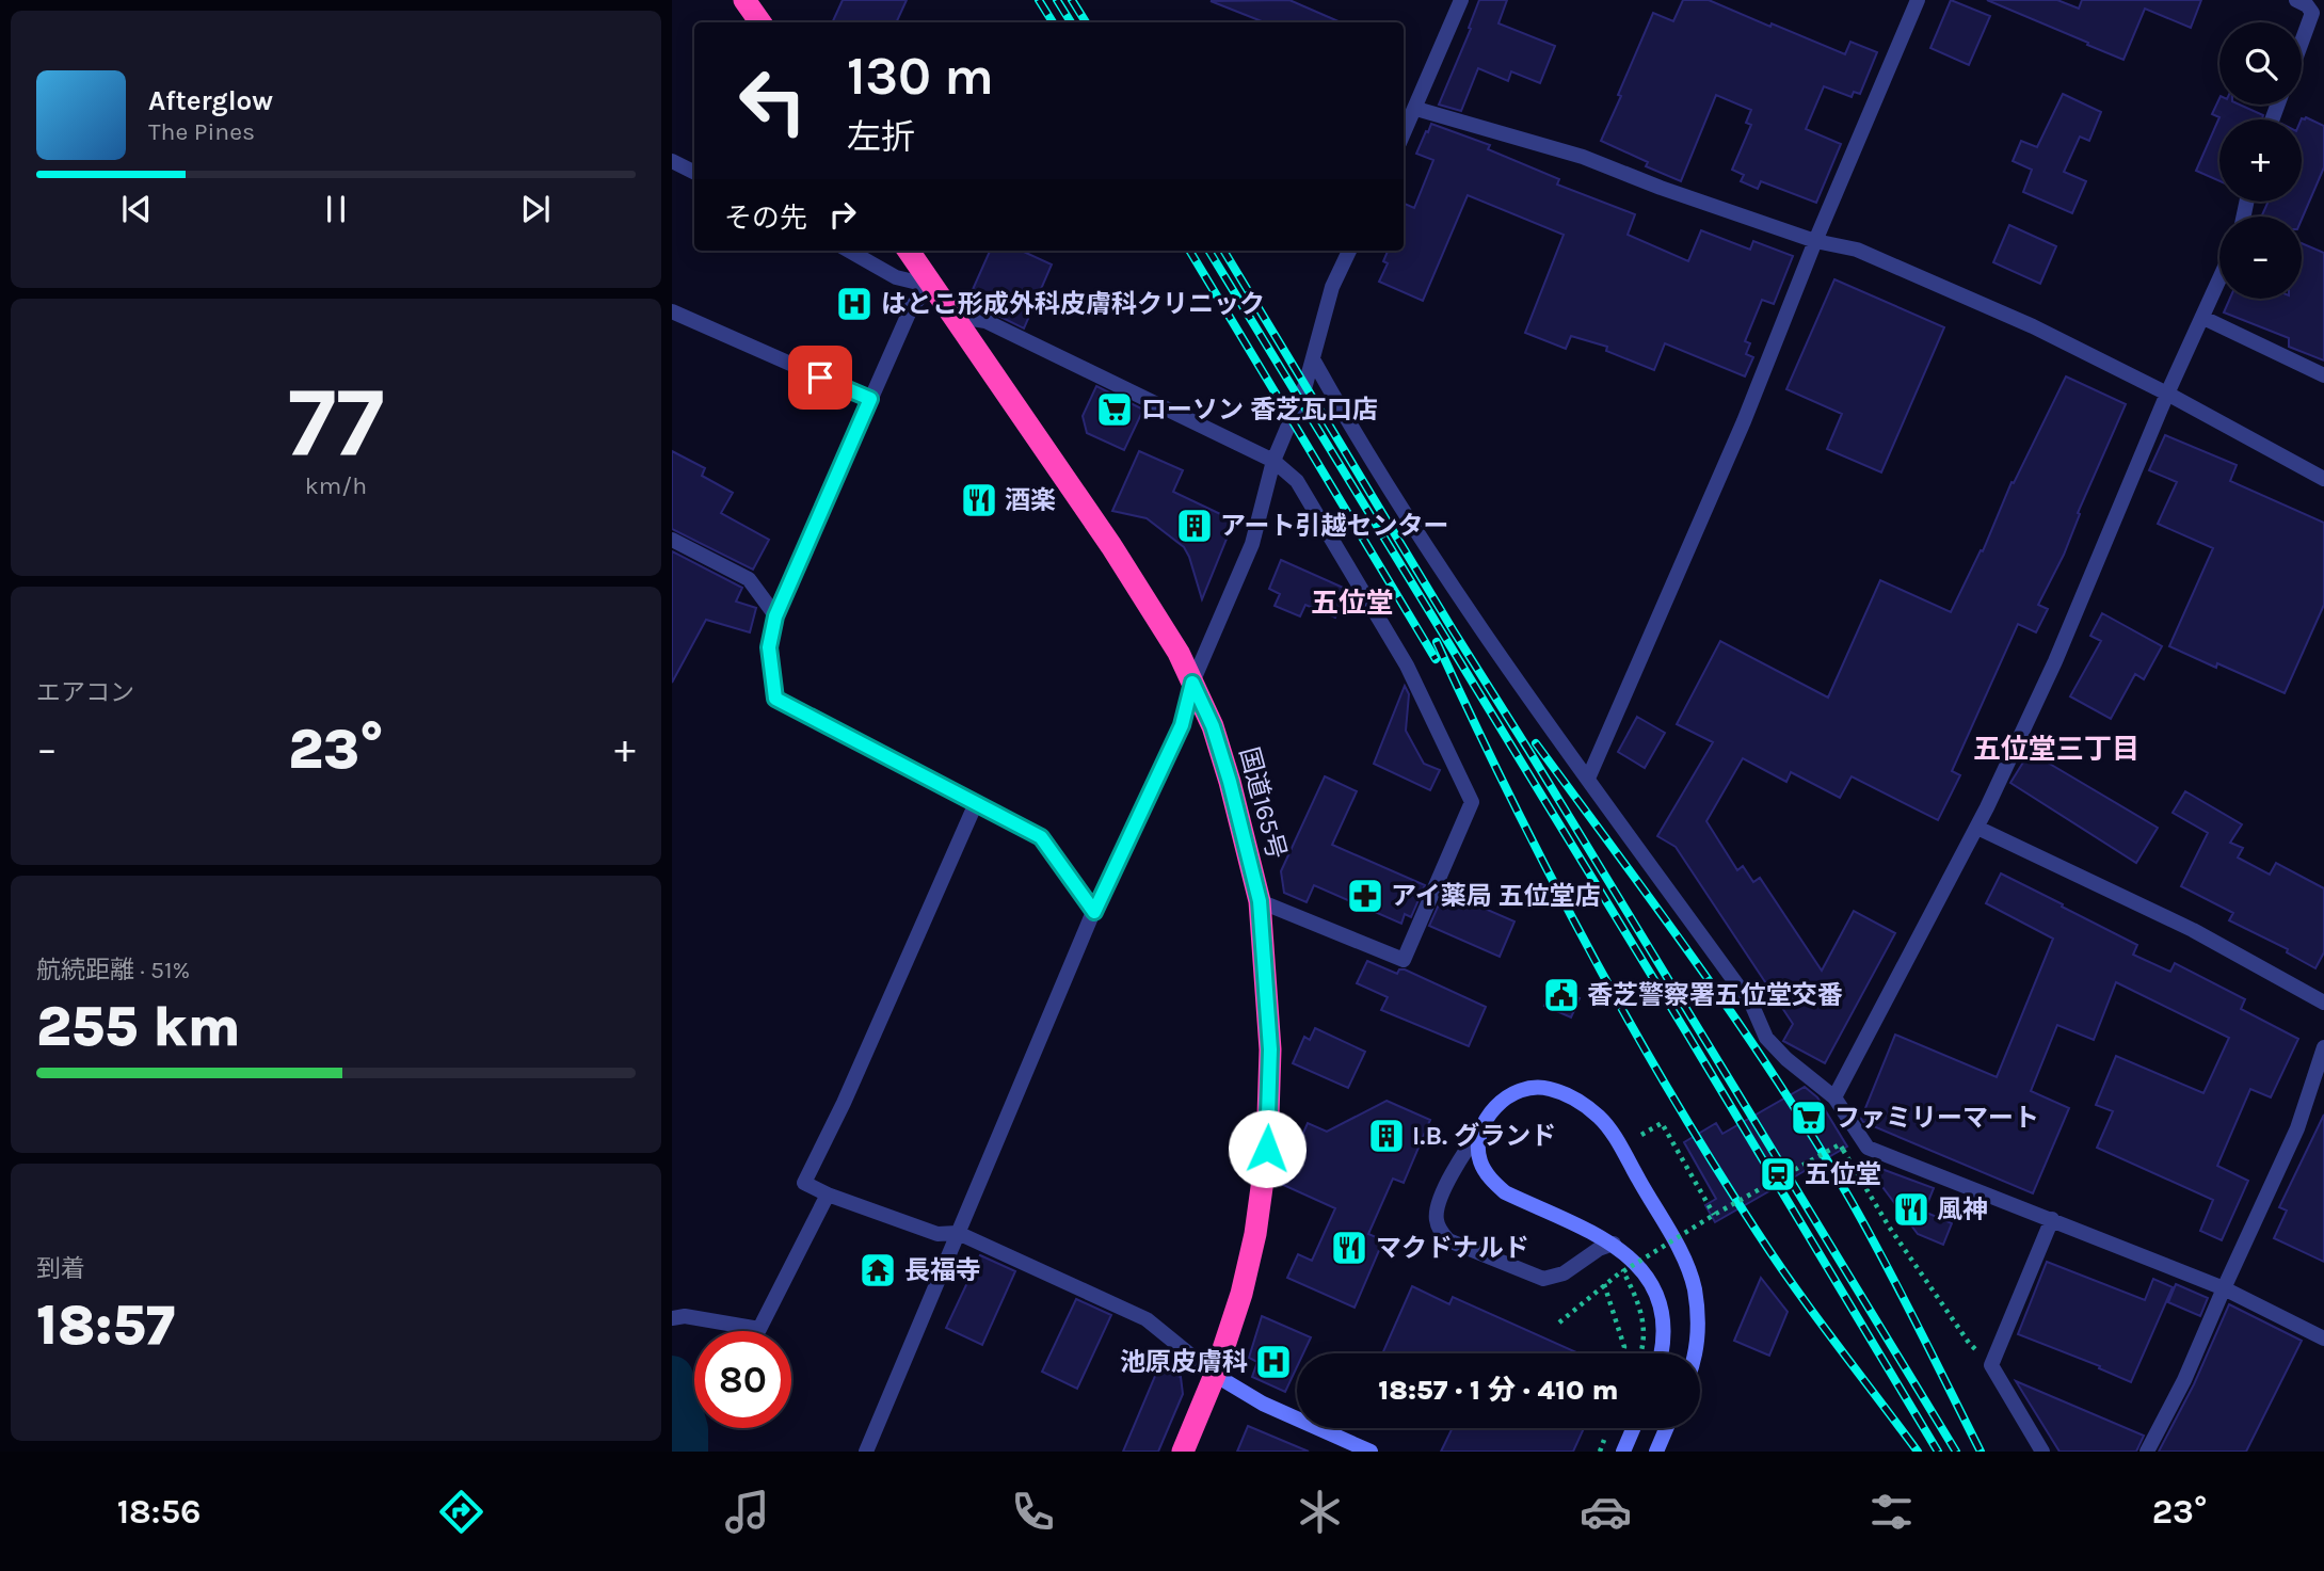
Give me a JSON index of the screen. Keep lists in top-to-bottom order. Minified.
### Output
{"streets":{"highway":["国道165号"]},"districts":["五位堂","五位堂三丁目"],"places":{"hospital":["はとこ形成外科皮膚科クリニック","池原皮膚科"],"supermarket":["ローソン 香芝瓦口店","ファミリーマート"],"restaurant":["酒楽","風神","マクドナルド"],"building":["アート引越センター","I.B. グランド"],"pharmacy":["アイ薬局 五位堂店"],"public building":["香芝警察署五位堂交番"],"station":["五位堂"],"temple":["長福寺"]},"page":{"map_buttons":["+","−"],"turn":["130 m","左折"],"song":["Afterglow","The Pines"],"then":"その先","tile":[["77","km/h"],"エアコン",["航続距離 · 51%","255 km"],["到着","18:57"]],"heat":["−","23°","+"],"limit":"80","trip":"18:57 · 1 分 · 410 m","tabs":["18:56","23°"]}}
